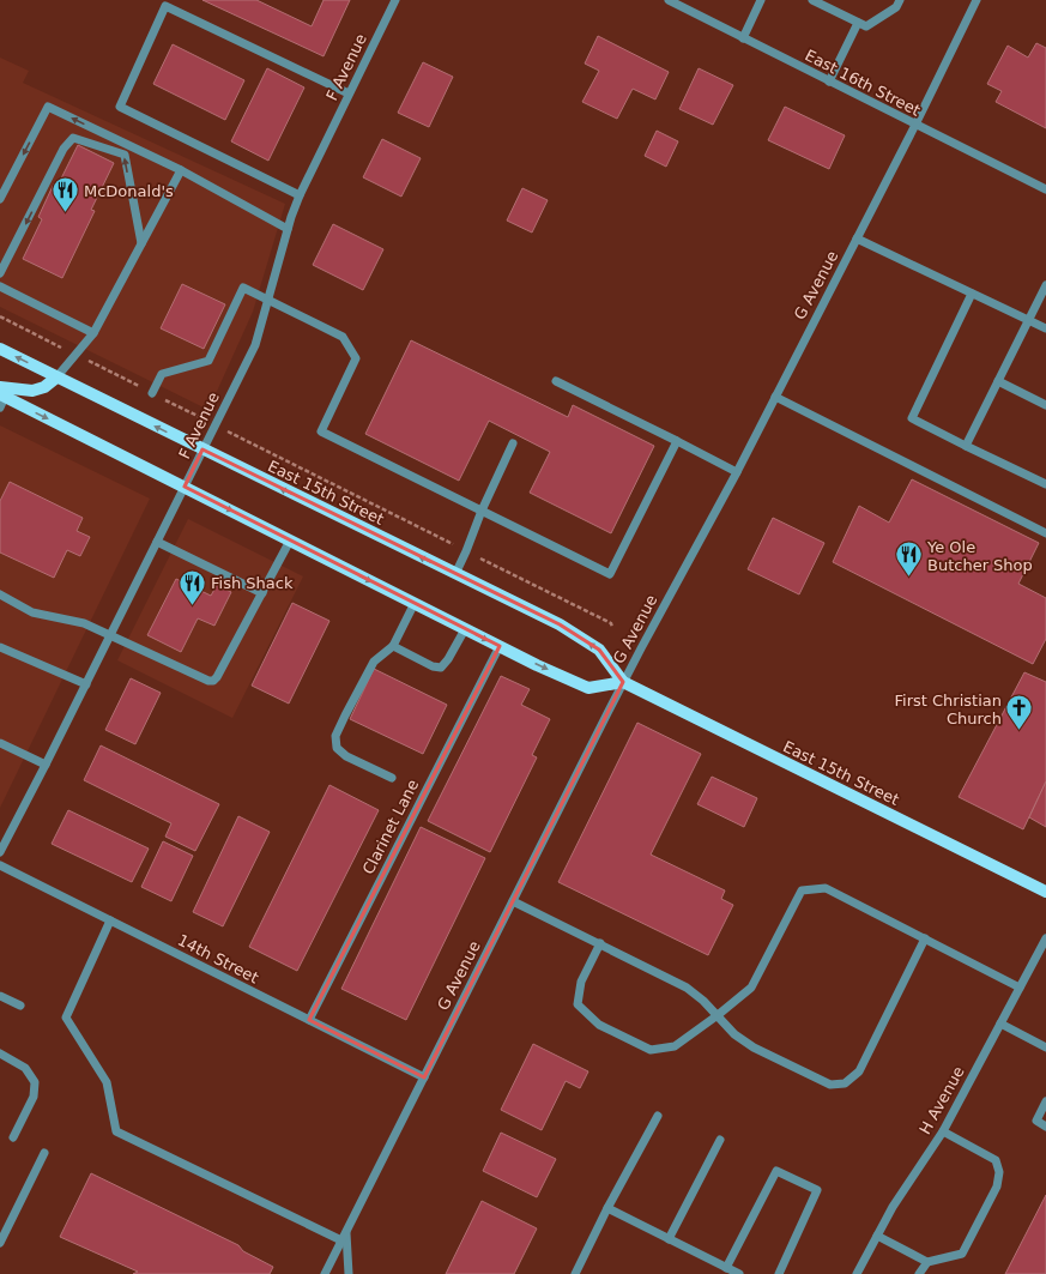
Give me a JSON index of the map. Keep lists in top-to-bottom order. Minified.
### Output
{"streets":{"main road":["East 15th Street"],"street":["F Avenue","East 16th Street","G Avenue","Clarinet Lane","14th Street","H Avenue"]},"crossings":[["F Avenue","East 15th Street"],["East 16th Street","G Avenue"],["G Avenue","East 15th Street"],["G Avenue","14th Street"],["Clarinet Lane","14th Street"]],"places":{"restaurant":["McDonald's","Ye Ole Butcher Shop","Fish Shack"],"church":["First Christian Church"]}}
